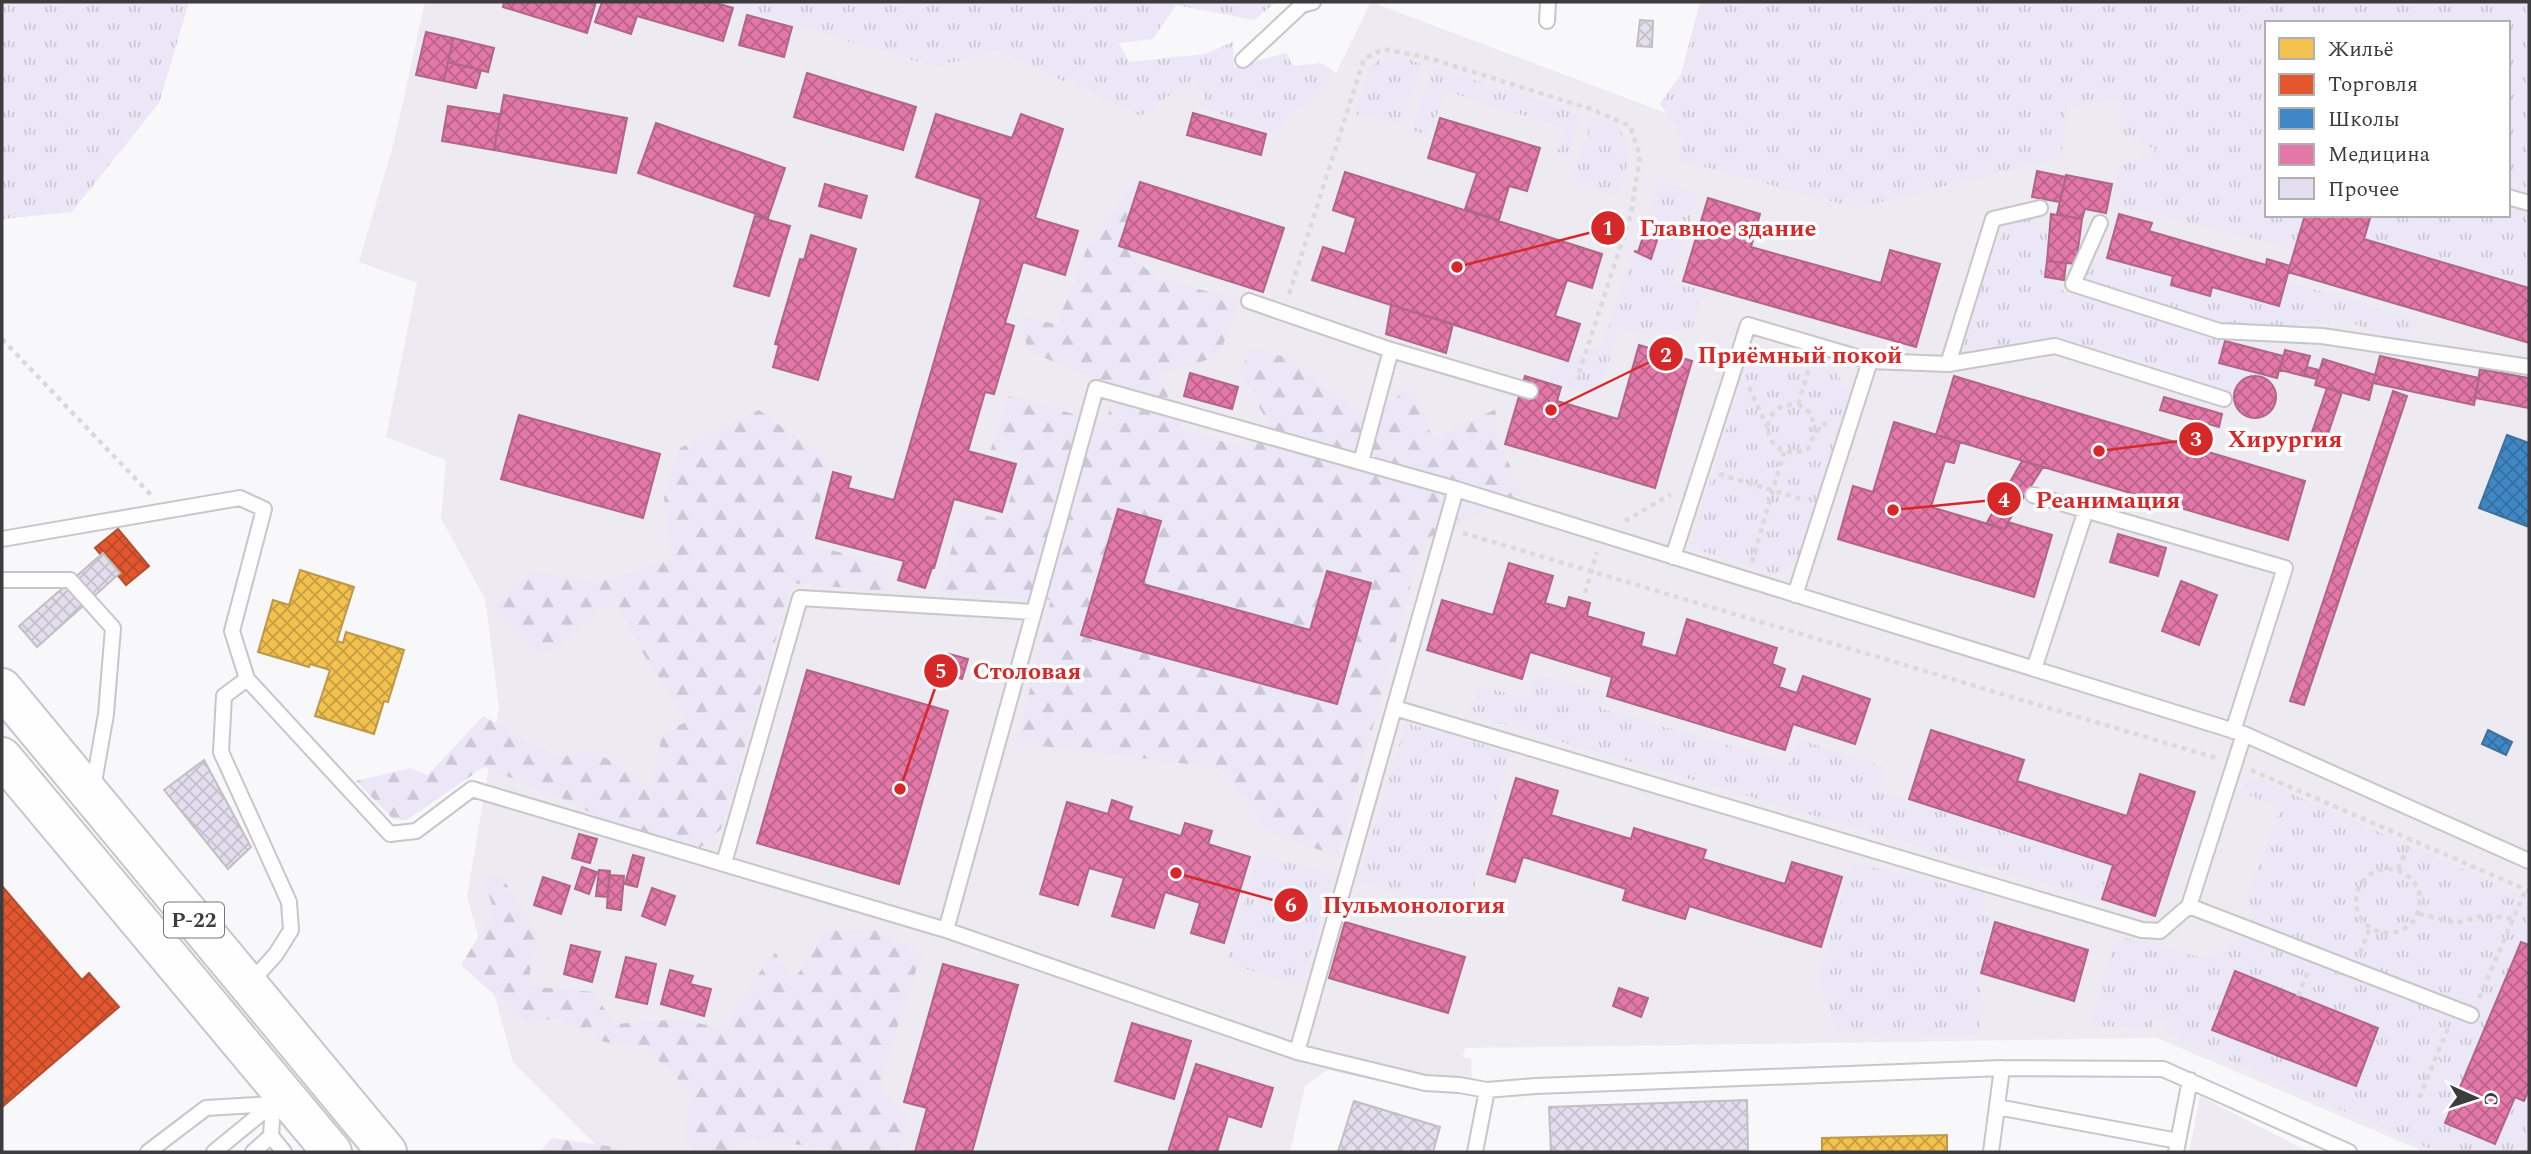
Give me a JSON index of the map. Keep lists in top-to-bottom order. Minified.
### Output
{"streets":{"highway":["Р-22"]},"places":["Главное здание","Приёмный покой","Хирургия","Реанимация","Столовая","Пульмонология"],"legend":["Жильё","Торговля","Школы","Медицина","Прочее"],"north":"right"}
